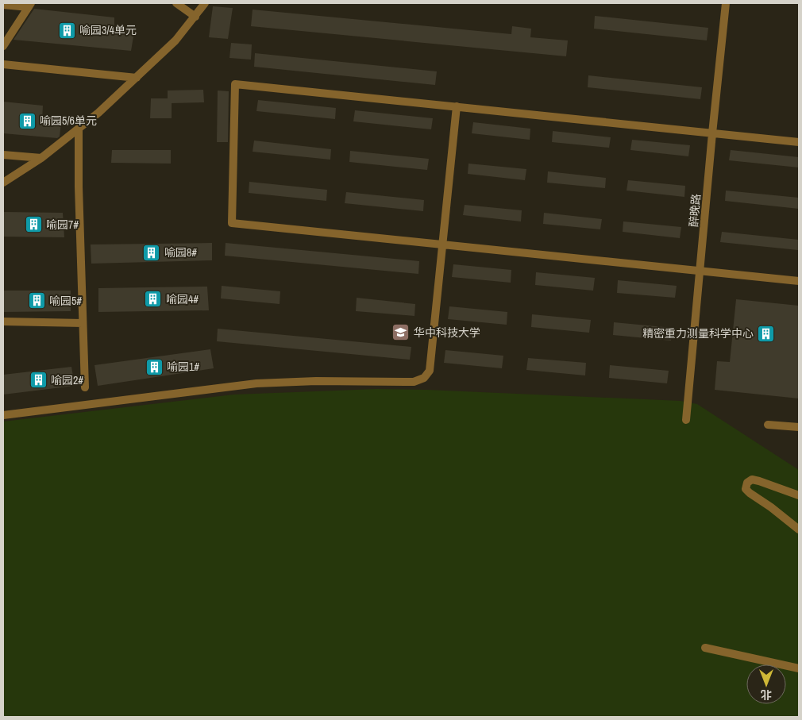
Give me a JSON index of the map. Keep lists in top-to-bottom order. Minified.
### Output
{"streets":{"street":["醉晚路"]},"places":{"building":["喻园3/4单元","喻园5/6单元","喻园7#","喻园8#","喻园4#","喻园5#","精密重力测量科学中心","喻园1#","喻园2#"],"school or university":["华中科技大学"]},"north":"bottom"}
